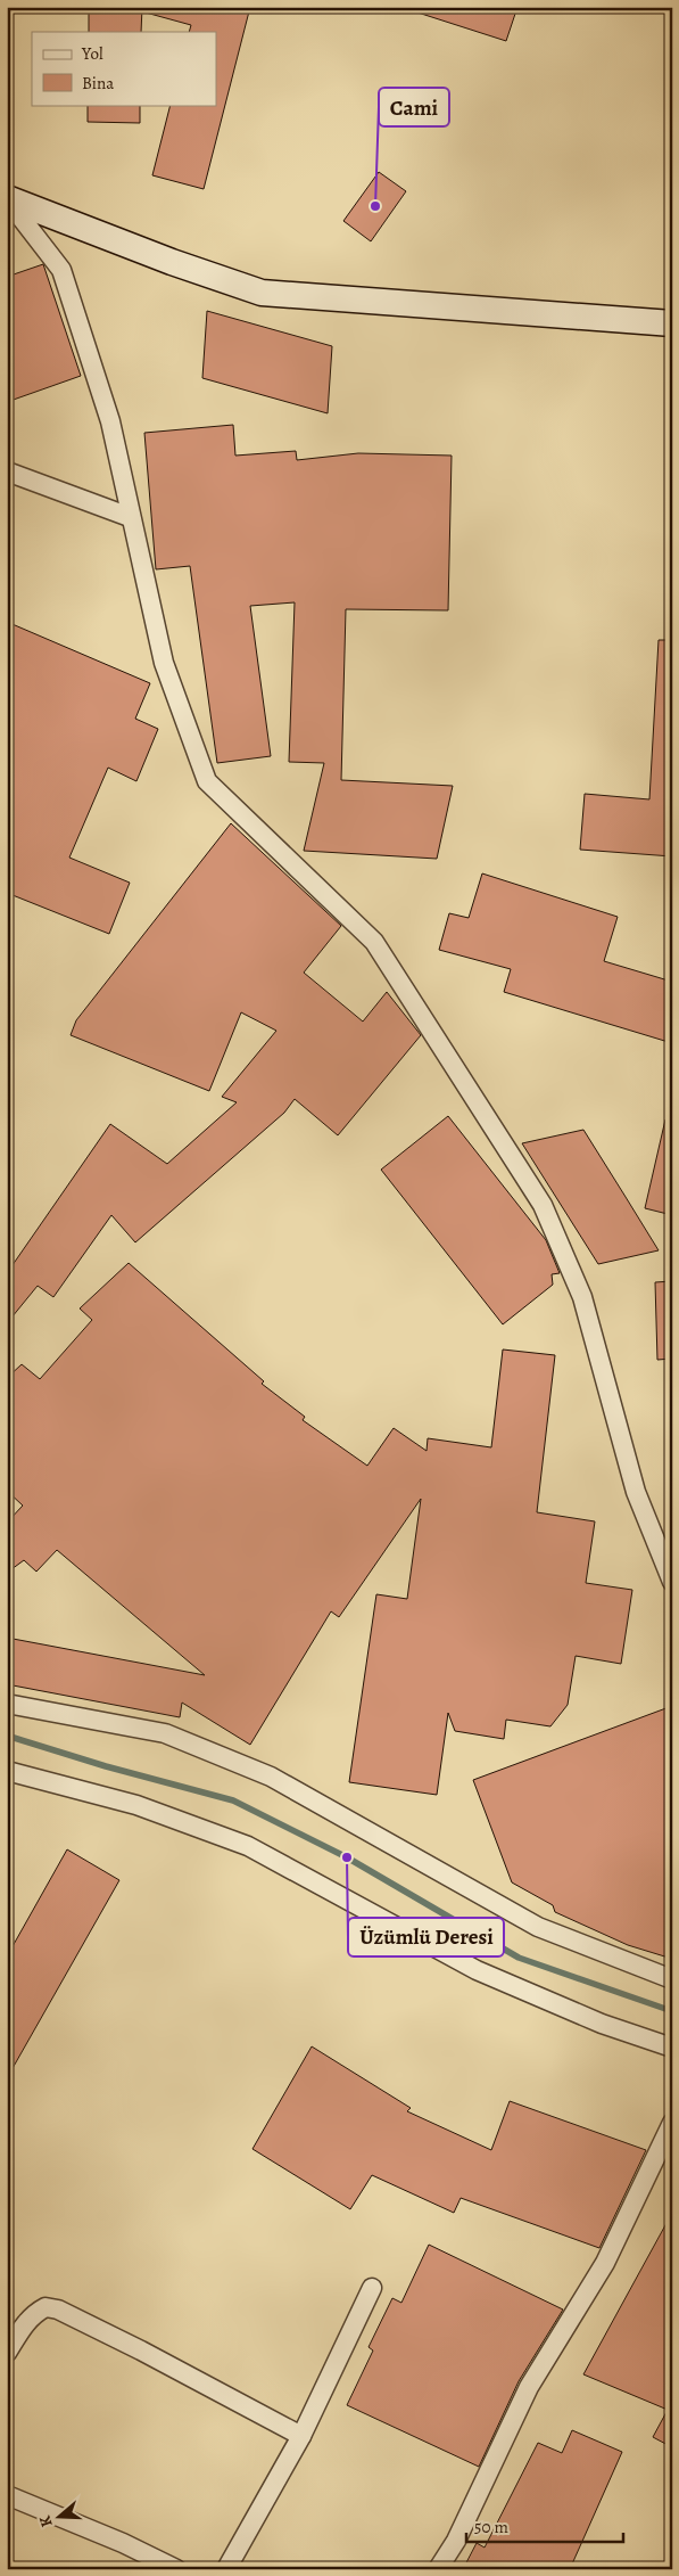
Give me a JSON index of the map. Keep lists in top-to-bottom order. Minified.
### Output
{"places":["Cami","Üzümlü Deresi"],"legend":["Yol","Bina"],"scale_bar":"50 m","north":"left"}
